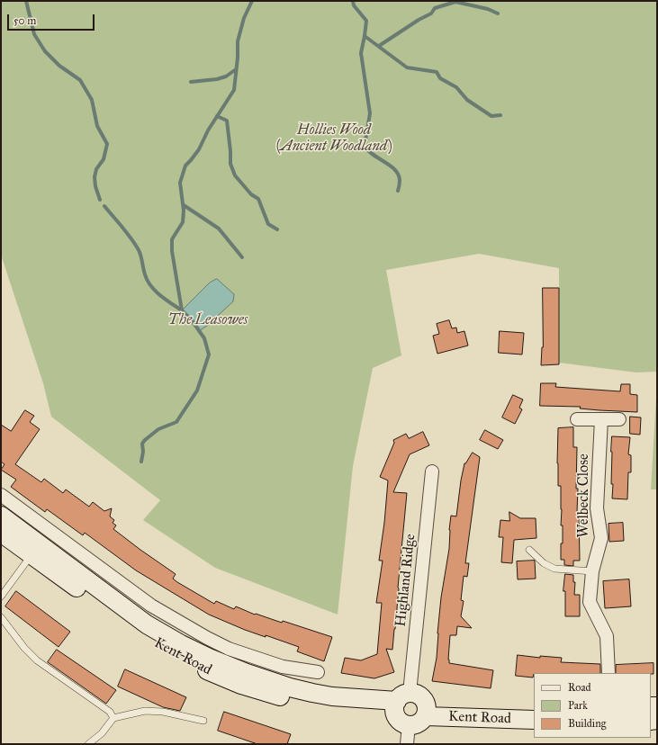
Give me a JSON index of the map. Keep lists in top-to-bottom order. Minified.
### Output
{"streets":{"main road":["Kent Road"],"street":["Welbeck Close","Highland Ridge"]},"crossings":[["Highland Ridge","Kent Road"]],"parks":["Hollies Wood (Ancient Woodland)","The Leasowes"],"legend":["Road","Park","Building"],"scale_bar":"50 m"}
